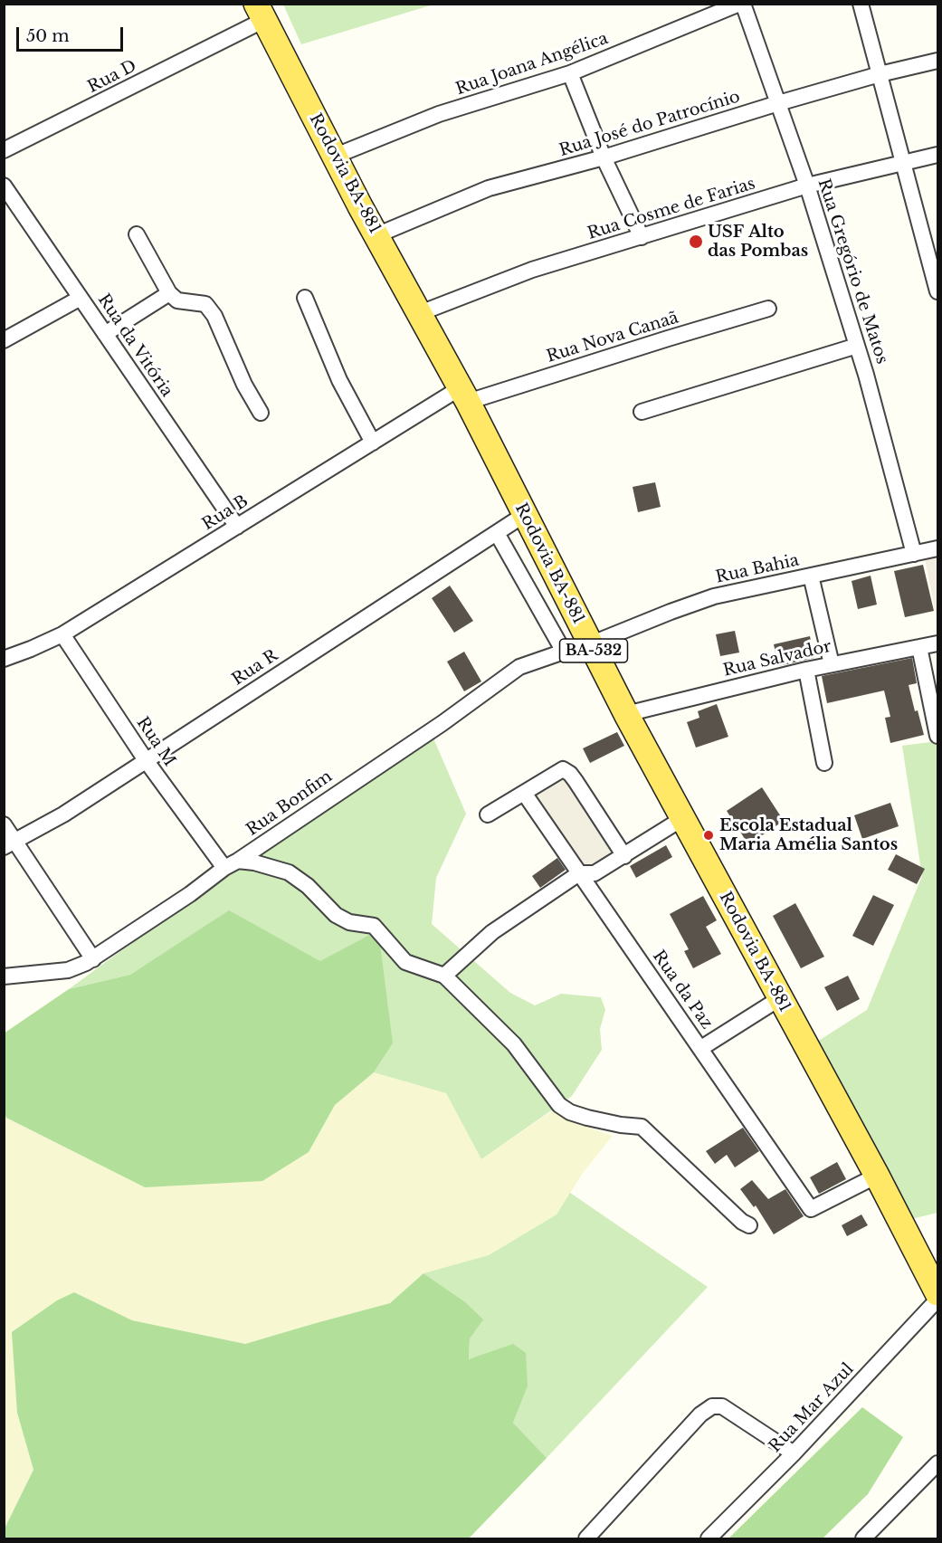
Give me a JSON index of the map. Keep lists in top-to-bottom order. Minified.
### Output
{"streets":{"main road":["Rodovia BA-881","BA-532"],"street":["Rua Joana Angélica","Rua D","Rua José do Patrocínio","Rua Cosme de Farias","Rua Gregório de Matos","Rua Nova Canaã","Rua da Vitória","Rua B","Rua Bahia","Rua Salvador","Rua R","Rua M","Rua Bonfim","Rua da Paz","Rua Mar Azul"]},"crossings":[["Rua Joana Angélica","Rodovia BA-881"],["Rua Joana Angélica","Rua Gregório de Matos"],["Rua D","Rodovia BA-881"],["Rua José do Patrocínio","Rodovia BA-881"],["Rua José do Patrocínio","Rua Gregório de Matos"],["Rodovia BA-881","Rua Cosme de Farias"],["Rodovia BA-881","Rua Nova Canaã"],["Rodovia BA-881","Rua B"],["Rodovia BA-881","Rua Bahia"],["Rodovia BA-881","Rua Salvador"],["Rodovia BA-881","Rua R"],["Rodovia BA-881","Rua Bonfim"],["Rodovia BA-881","Rua da Paz"],["Rua Cosme de Farias","Rua Gregório de Matos"],["Rua Gregório de Matos","Rua Bahia"],["Rua Nova Canaã","Rua B"],["Rua da Vitória","Rua B"],["Rua B","Rua M"],["Rua Bahia","Rua Bonfim"],["Rua R","Rua M"],["Rua M","Rua Bonfim"]],"places":["USF Alto das Pombas","Escola Estadual Maria Amélia Santos"],"scale_bar":"50 m"}
